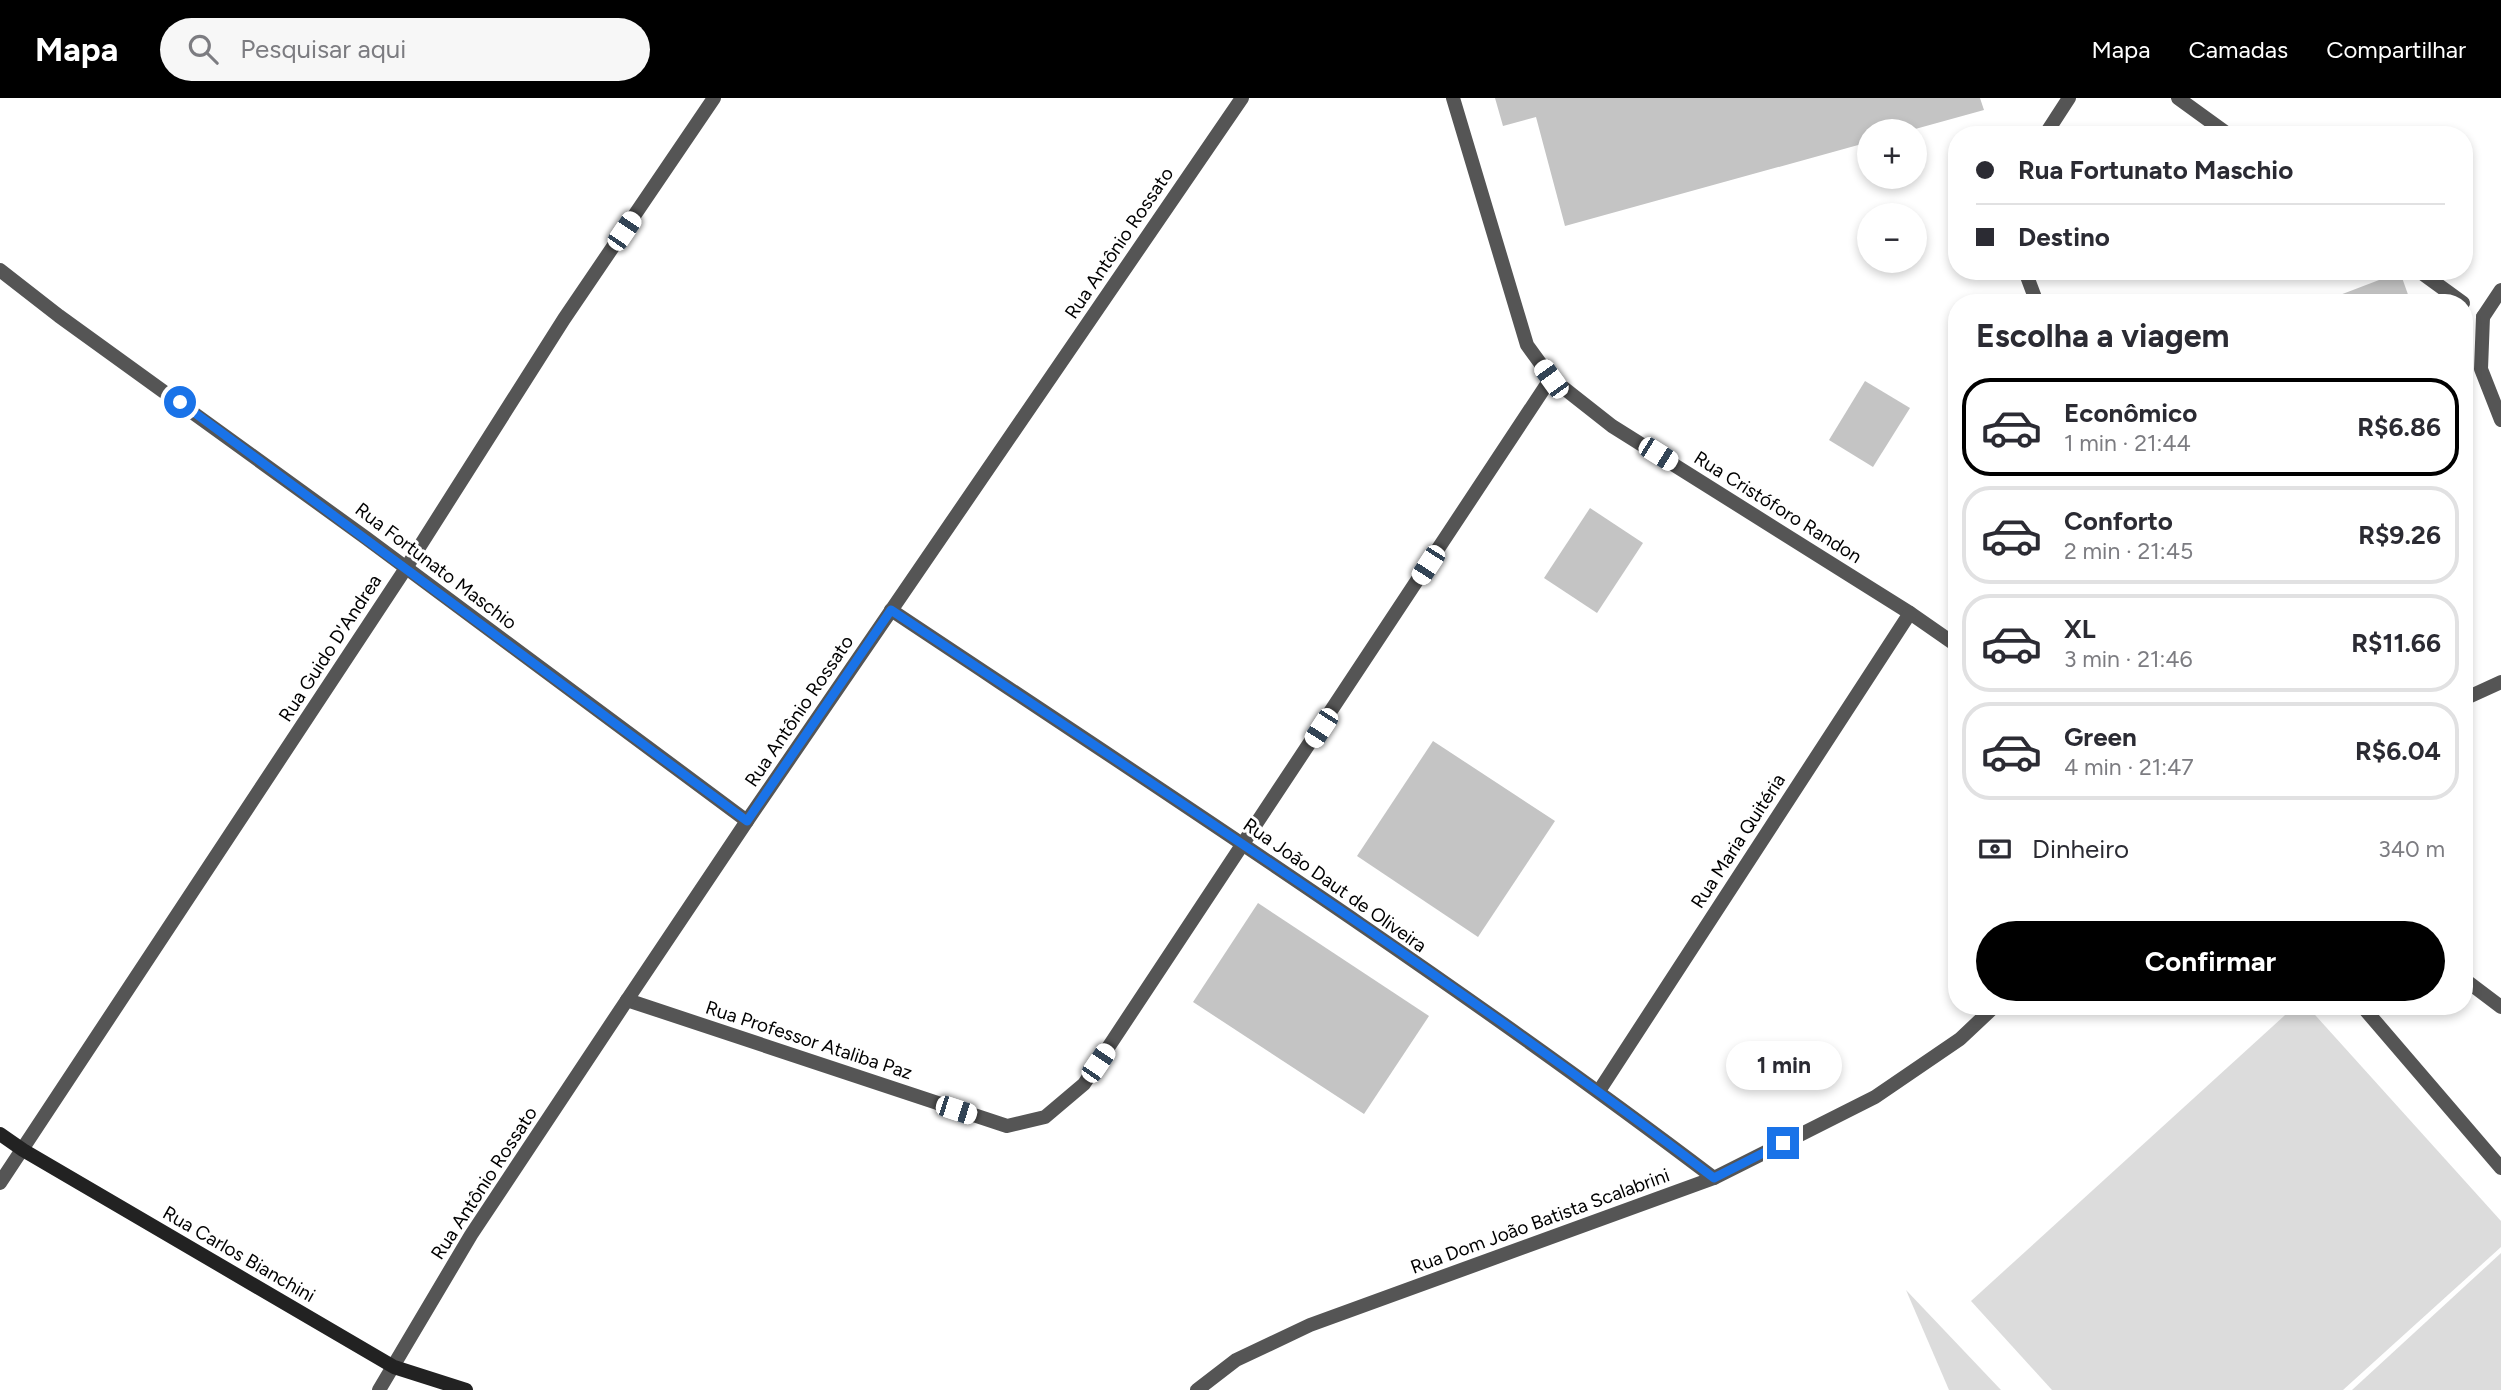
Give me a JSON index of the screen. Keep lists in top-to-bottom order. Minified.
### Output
{"streets":{"main road":["Rua Carlos Bianchini"],"street":["Rua Antônio Rossato","Rua Cristóforo Randon","Rua Fortunato Maschio","Rua Guido D'Andrea","Rua Maria Quitéria","Rua João Daut de Oliveira","Rua Professor Ataliba Paz","Rua Dom João Batista Scalabrini"]},"crossings":[["Rua Antônio Rossato","Rua Fortunato Maschio"],["Rua Antônio Rossato","Rua João Daut de Oliveira"],["Rua Antônio Rossato","Rua Professor Ataliba Paz"],["Rua Antônio Rossato","Rua Carlos Bianchini"],["Rua Cristóforo Randon","Rua Maria Quitéria"],["Rua Cristóforo Randon","Rua Professor Ataliba Paz"],["Rua Fortunato Maschio","Rua Guido D'Andrea"],["Rua Guido D'Andrea","Rua Carlos Bianchini"],["Rua Maria Quitéria","Rua João Daut de Oliveira"],["Rua João Daut de Oliveira","Rua Professor Ataliba Paz"],["Rua João Daut de Oliveira","Rua Dom João Batista Scalabrini"]],"page":{"header":"Mapa","search":"Pesquisar aqui","nav":["Mapa","Camadas","Compartilhar"],"map_buttons":["+","−"],"banner":["Rua Fortunato Maschio","Destino"],"heading":"Escolha a viagem","list":[{"name":"Econômico","note":"1 min · 21:44","value":"R$6.86"},{"name":"Conforto","note":"2 min · 21:45","value":"R$9.26"},{"name":"XL","note":"3 min · 21:46","value":"R$11.66"},{"name":"Green","note":"4 min · 21:47","value":"R$6.04"}],"pay":["Dinheiro","340 m"],"buttons":"Confirmar","bubble":"1 min"}}
